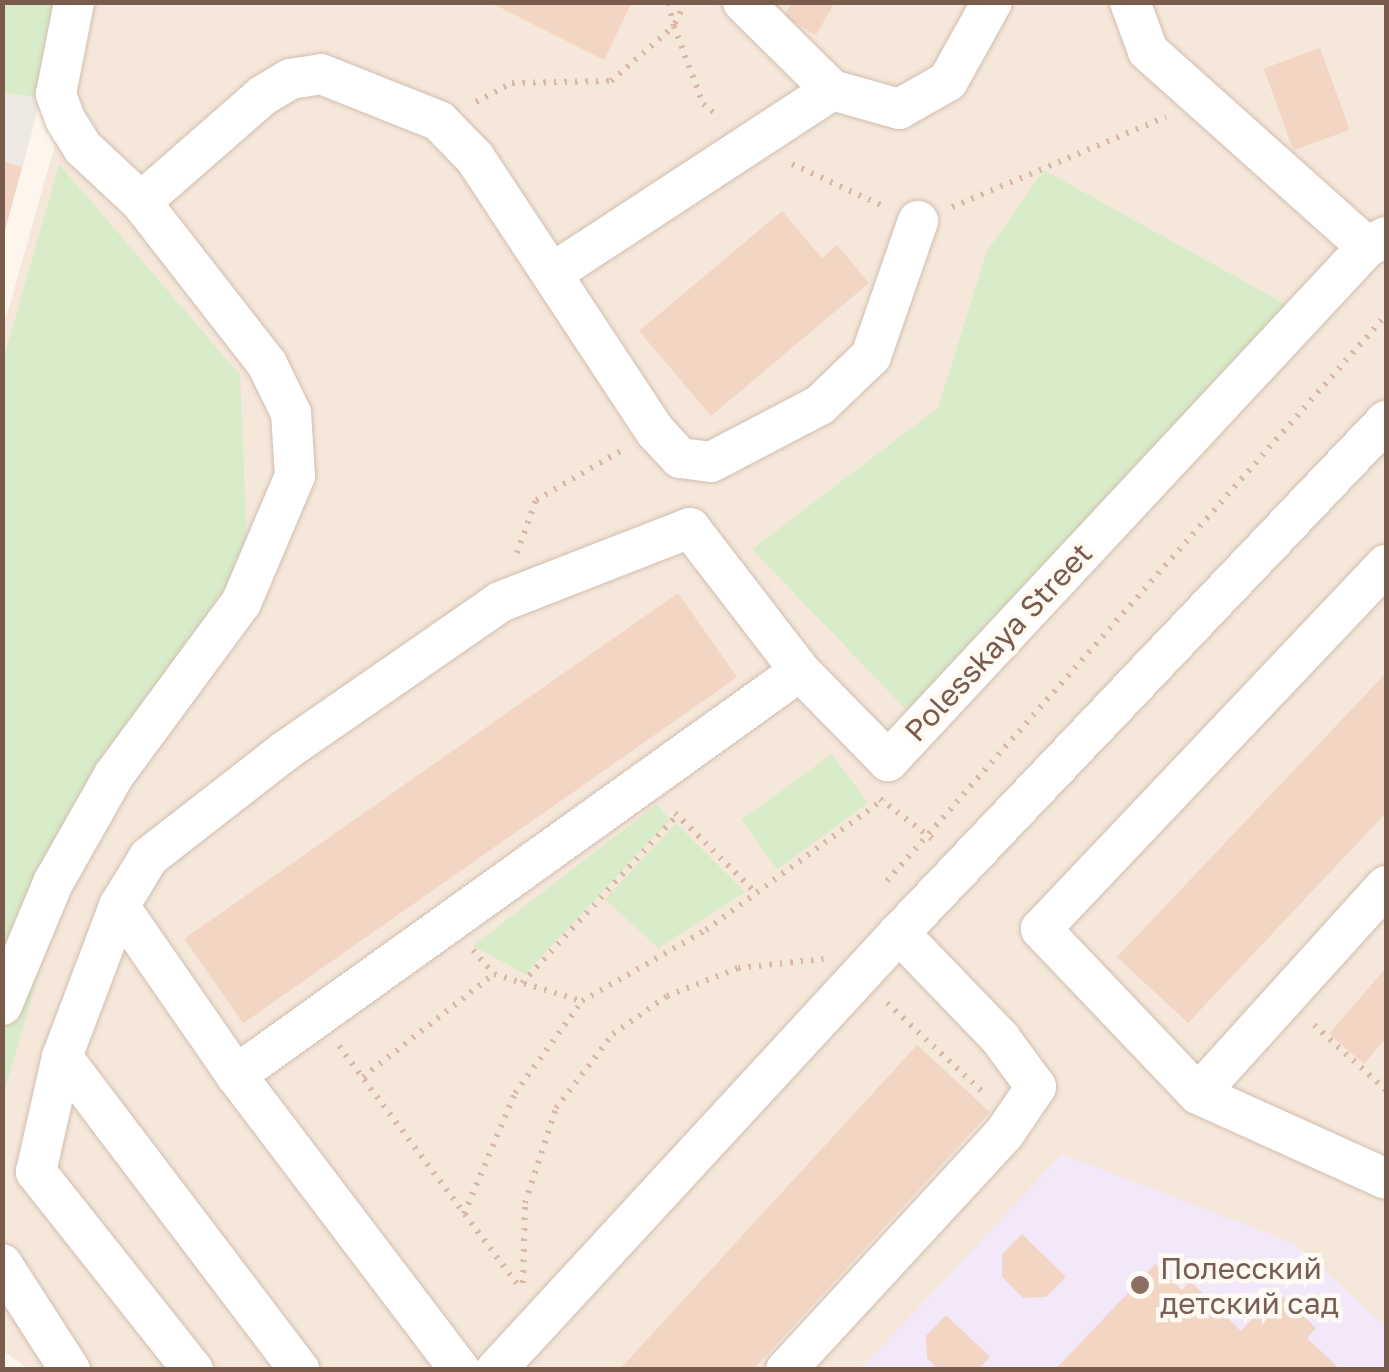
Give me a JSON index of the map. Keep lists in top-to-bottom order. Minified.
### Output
{"streets":{"street":["Polesskaya Street"]},"places":["Полесский детский сад"]}
